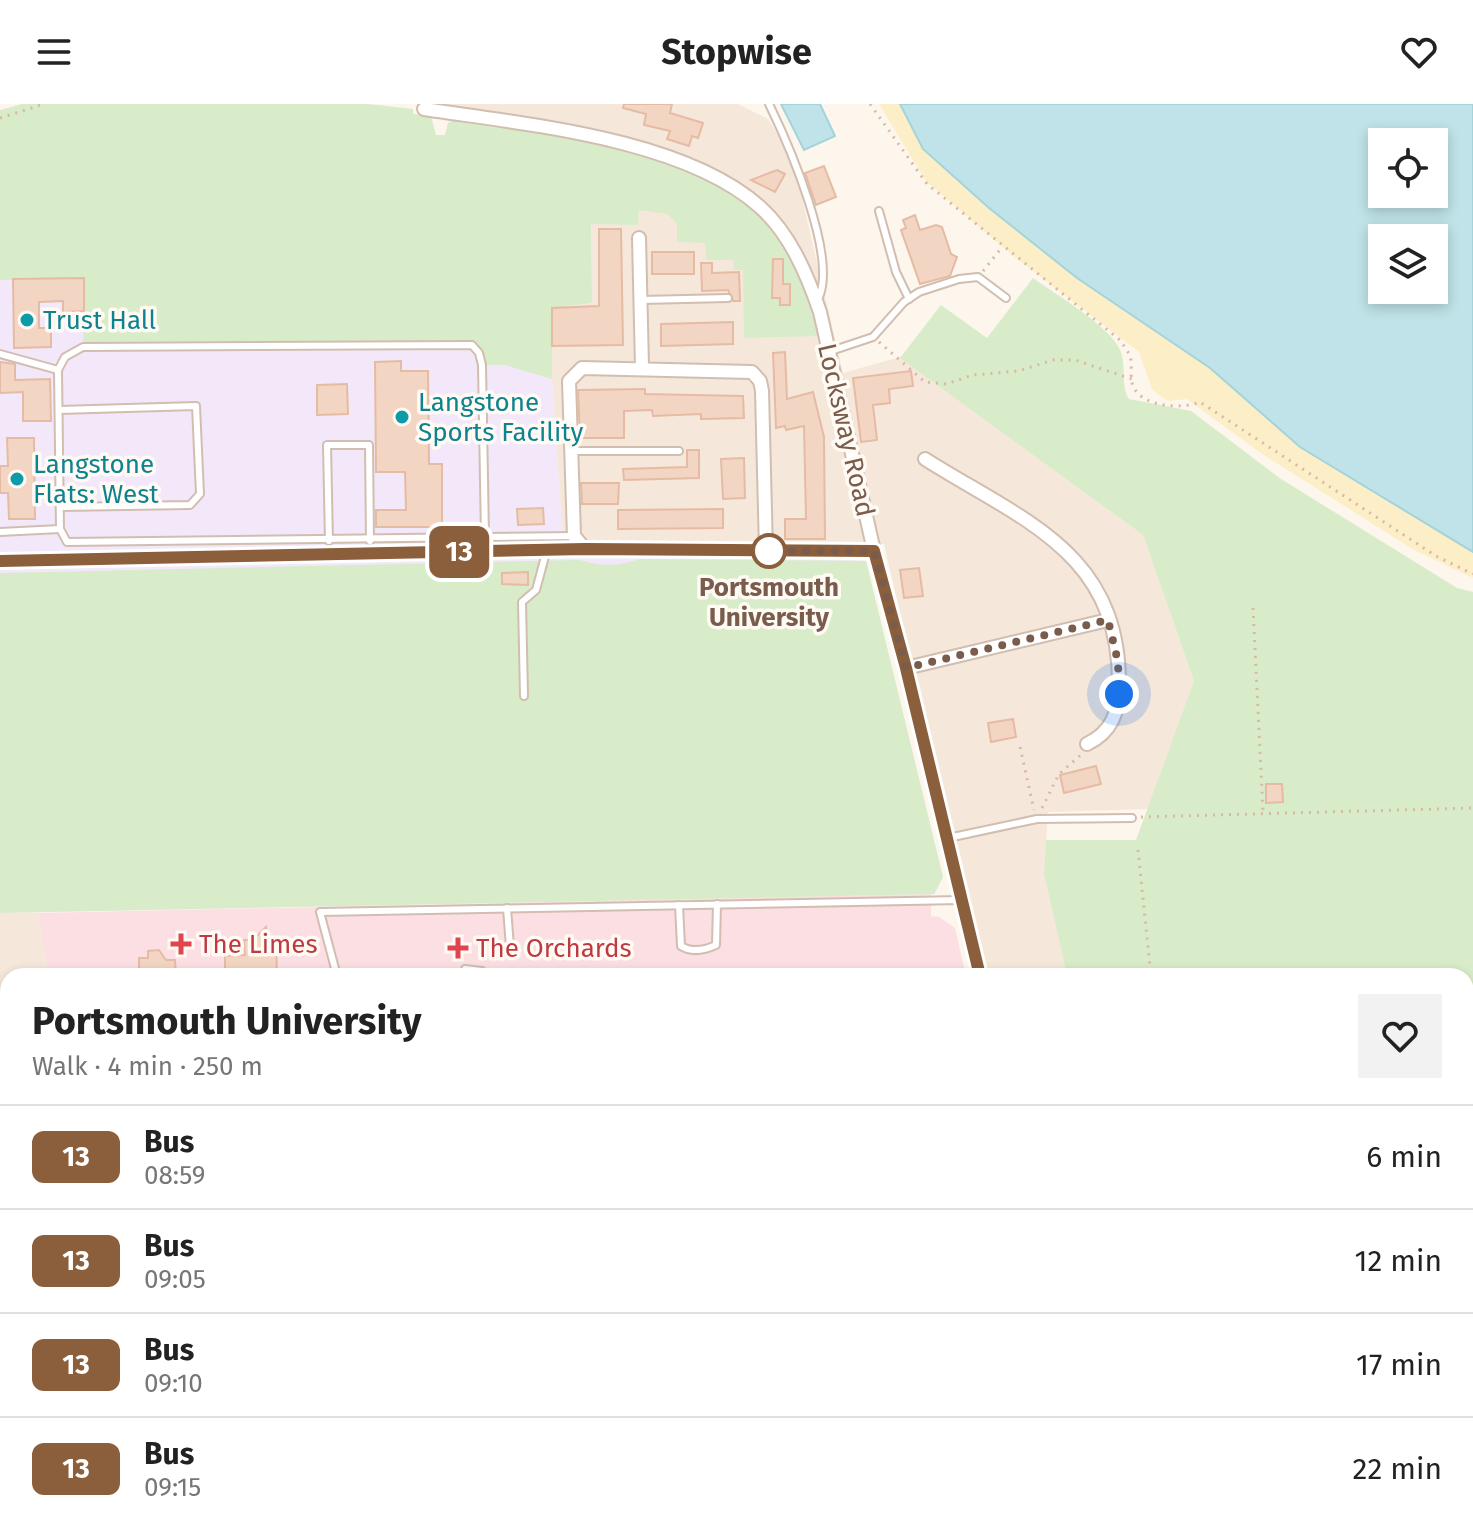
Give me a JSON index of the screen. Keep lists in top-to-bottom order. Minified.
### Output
{"streets":{"street":["Locksway Road"]},"places":{"other":["Trust Hall","Langstone Sports Facility","Langstone Flats: West","Portsmouth University"],"health":["The Limes","The Orchards"]},"lines":["bus line 13"],"page":{"header":"Stopwise","on_map":"13","heading":["Portsmouth University","Walk · 4 min · 250 m"],"list":[{"mark":"13","name":"Bus","note":"08:59","value":"6 min"},{"mark":"13","name":"Bus","note":"09:05","value":"12 min"},{"mark":"13","name":"Bus","note":"09:10","value":"17 min"},{"mark":"13","name":"Bus","note":"09:15","value":"22 min"}]}}
